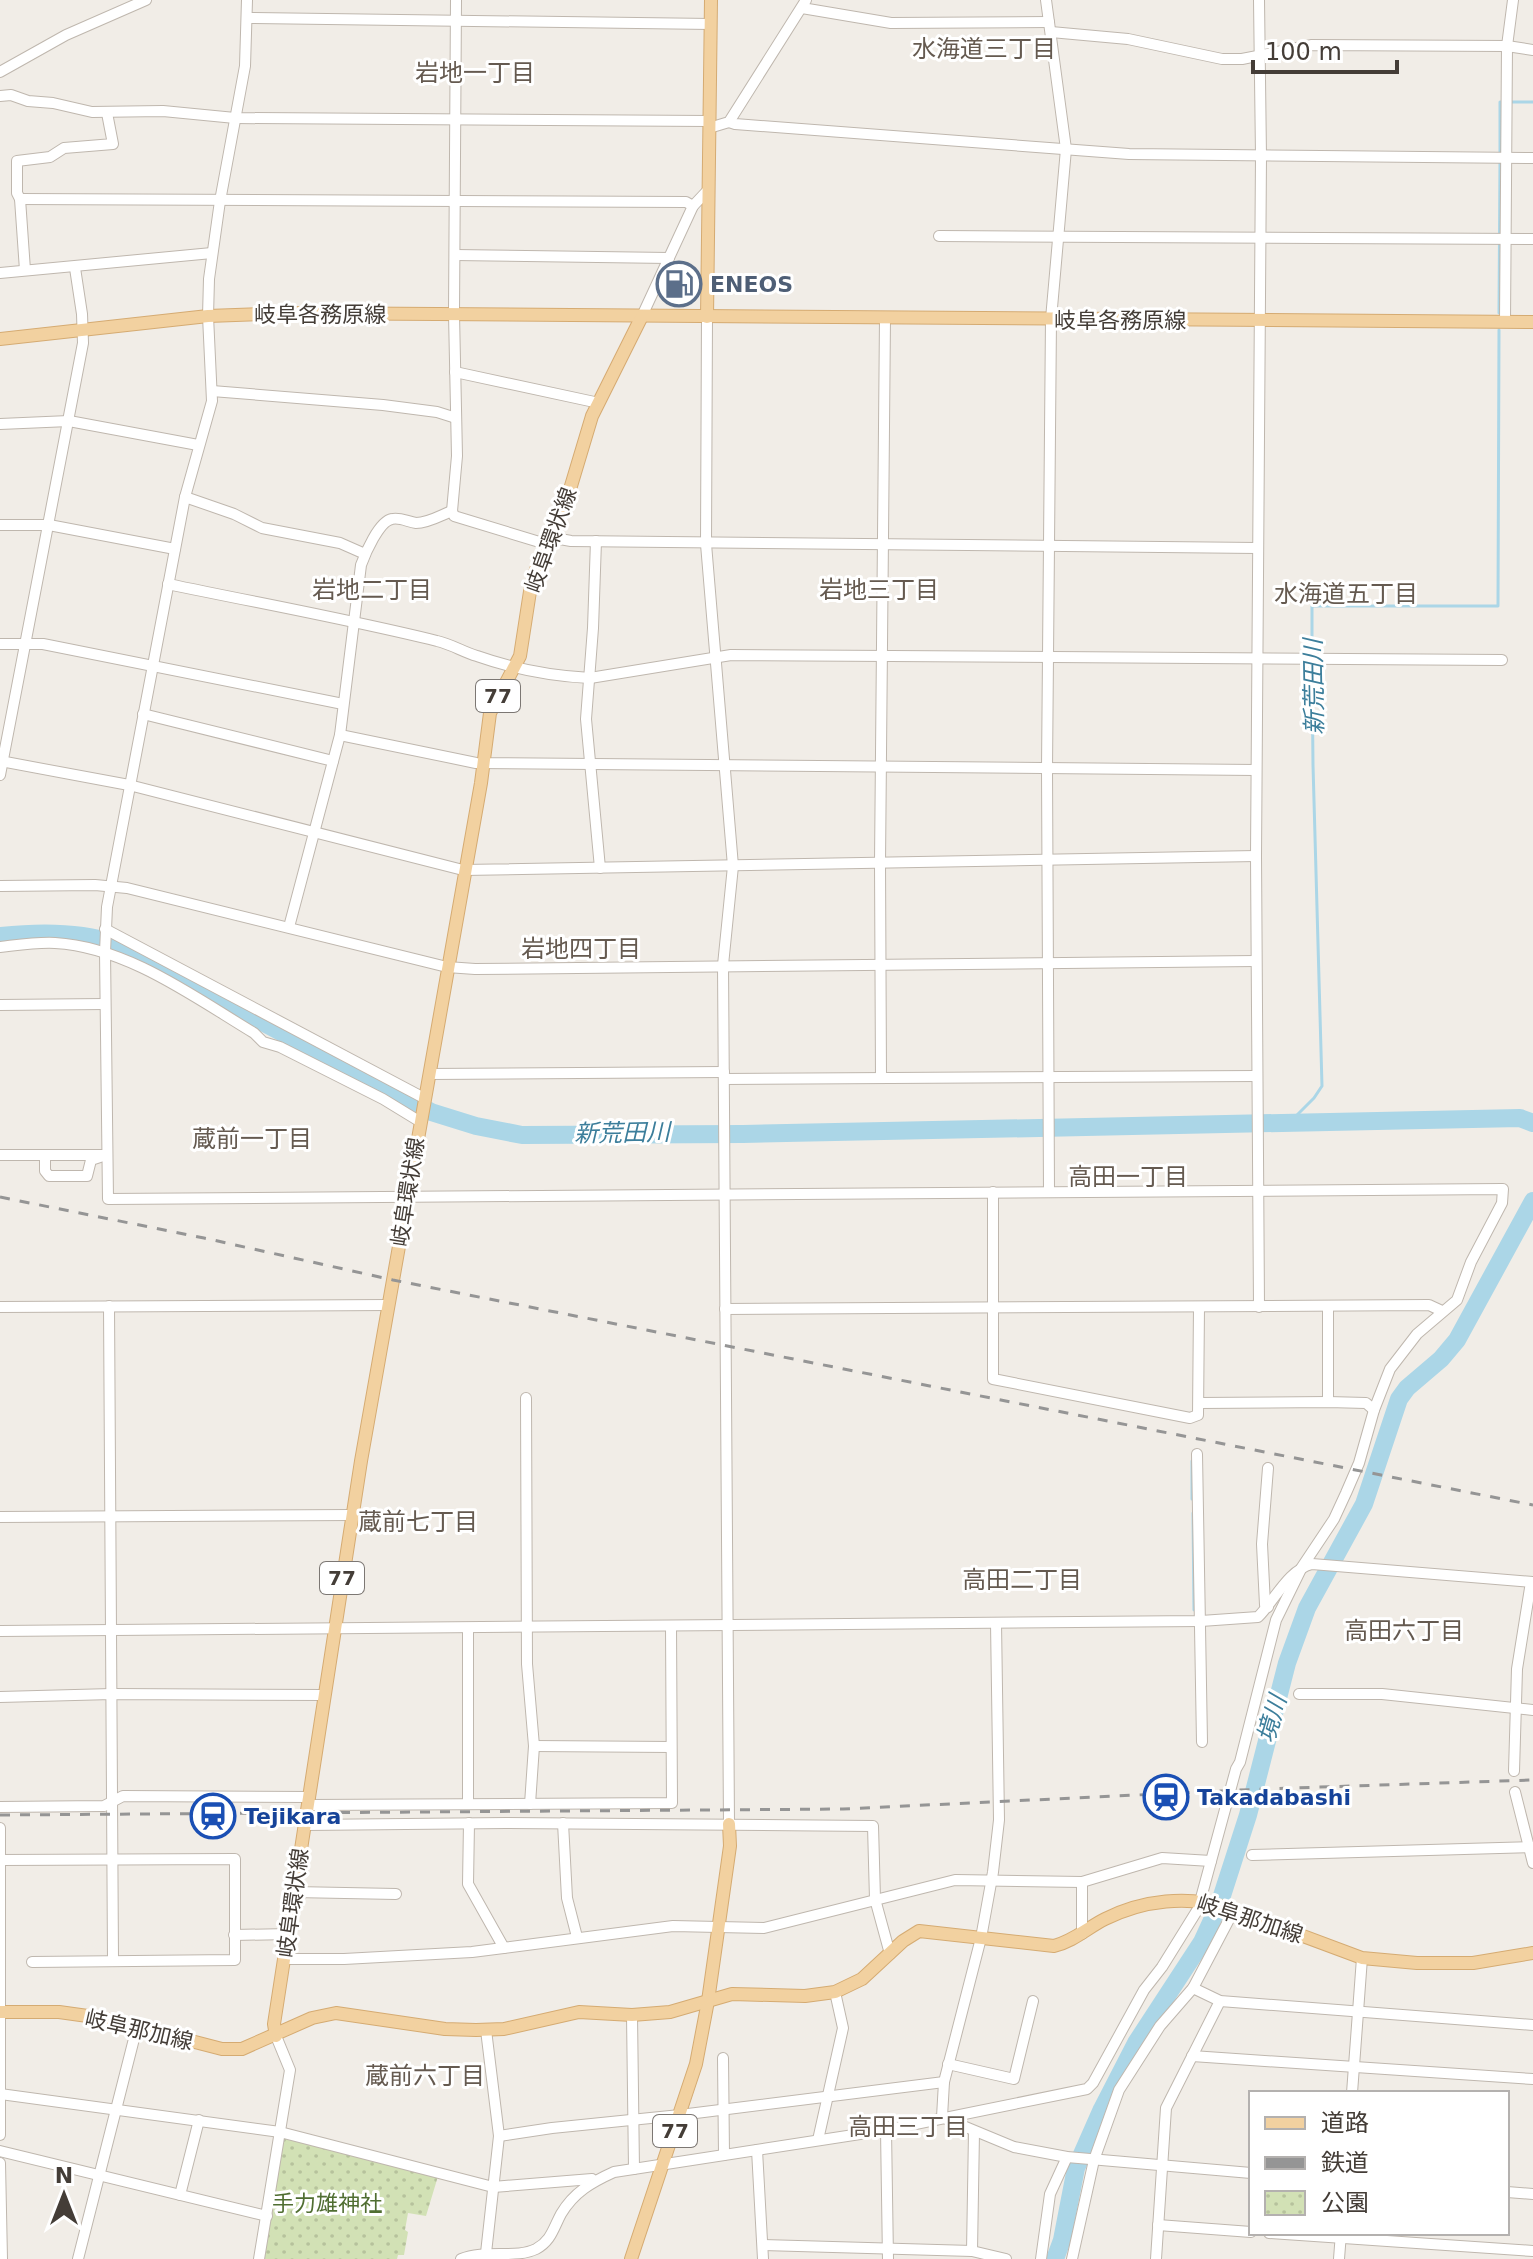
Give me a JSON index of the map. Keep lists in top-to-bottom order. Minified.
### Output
{"streets":{"main road":["岐阜各務原線","岐阜環状線","77","岐阜那加線"]},"crossings":[["岐阜各務原線","岐阜環状線"],["岐阜環状線","岐阜那加線"],["77","岐阜那加線"]],"districts":["水海道三丁目","岩地一丁目","岩地二丁目","岩地三丁目","水海道五丁目","岩地四丁目","蔵前一丁目","高田一丁目","蔵前七丁目","高田二丁目","高田六丁目","蔵前六丁目","高田三丁目"],"water":["新荒田川","境川"],"parks":["手力雄神社"],"places":{"fuel station":["ENEOS"],"station":["Takadabashi","Tejikara"]},"legend":["道路","鉄道","公園"],"scale_bar":"100 m","north":"top"}
